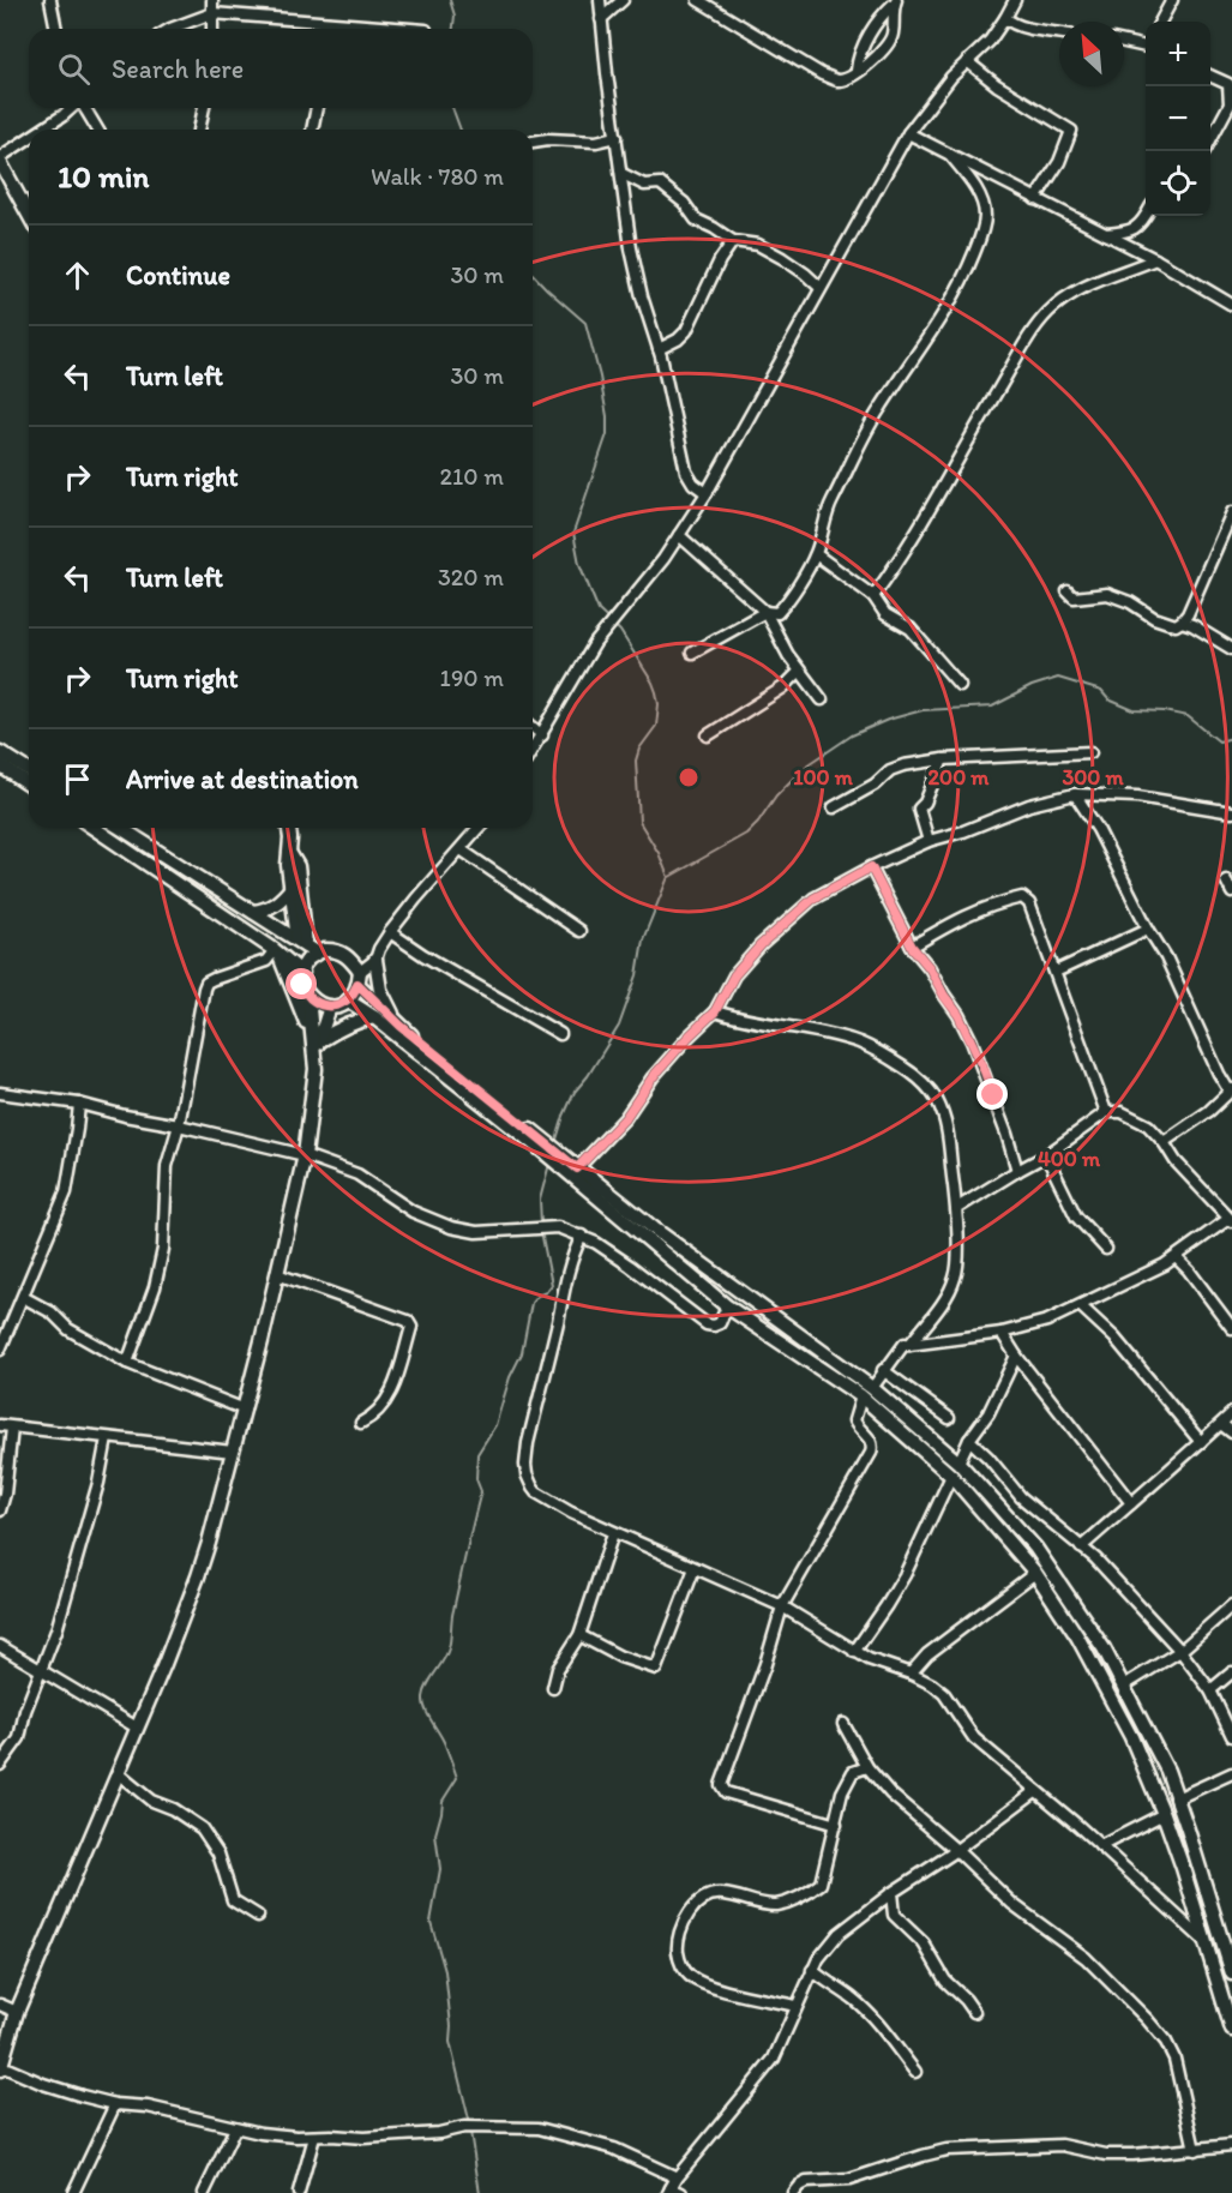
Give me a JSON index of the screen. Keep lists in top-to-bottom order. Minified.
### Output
{"north":"top left","page":{"map_buttons":["+","−"],"search":"Search here","heading":["10 min","Walk · 780 m"],"list":[["Continue","30 m"],["Turn left","30 m"],["Turn right","210 m"],["Turn left","320 m"],["Turn right","190 m"],"Arrive at destination"]},"rings":["100 m","200 m","300 m","400 m"]}
